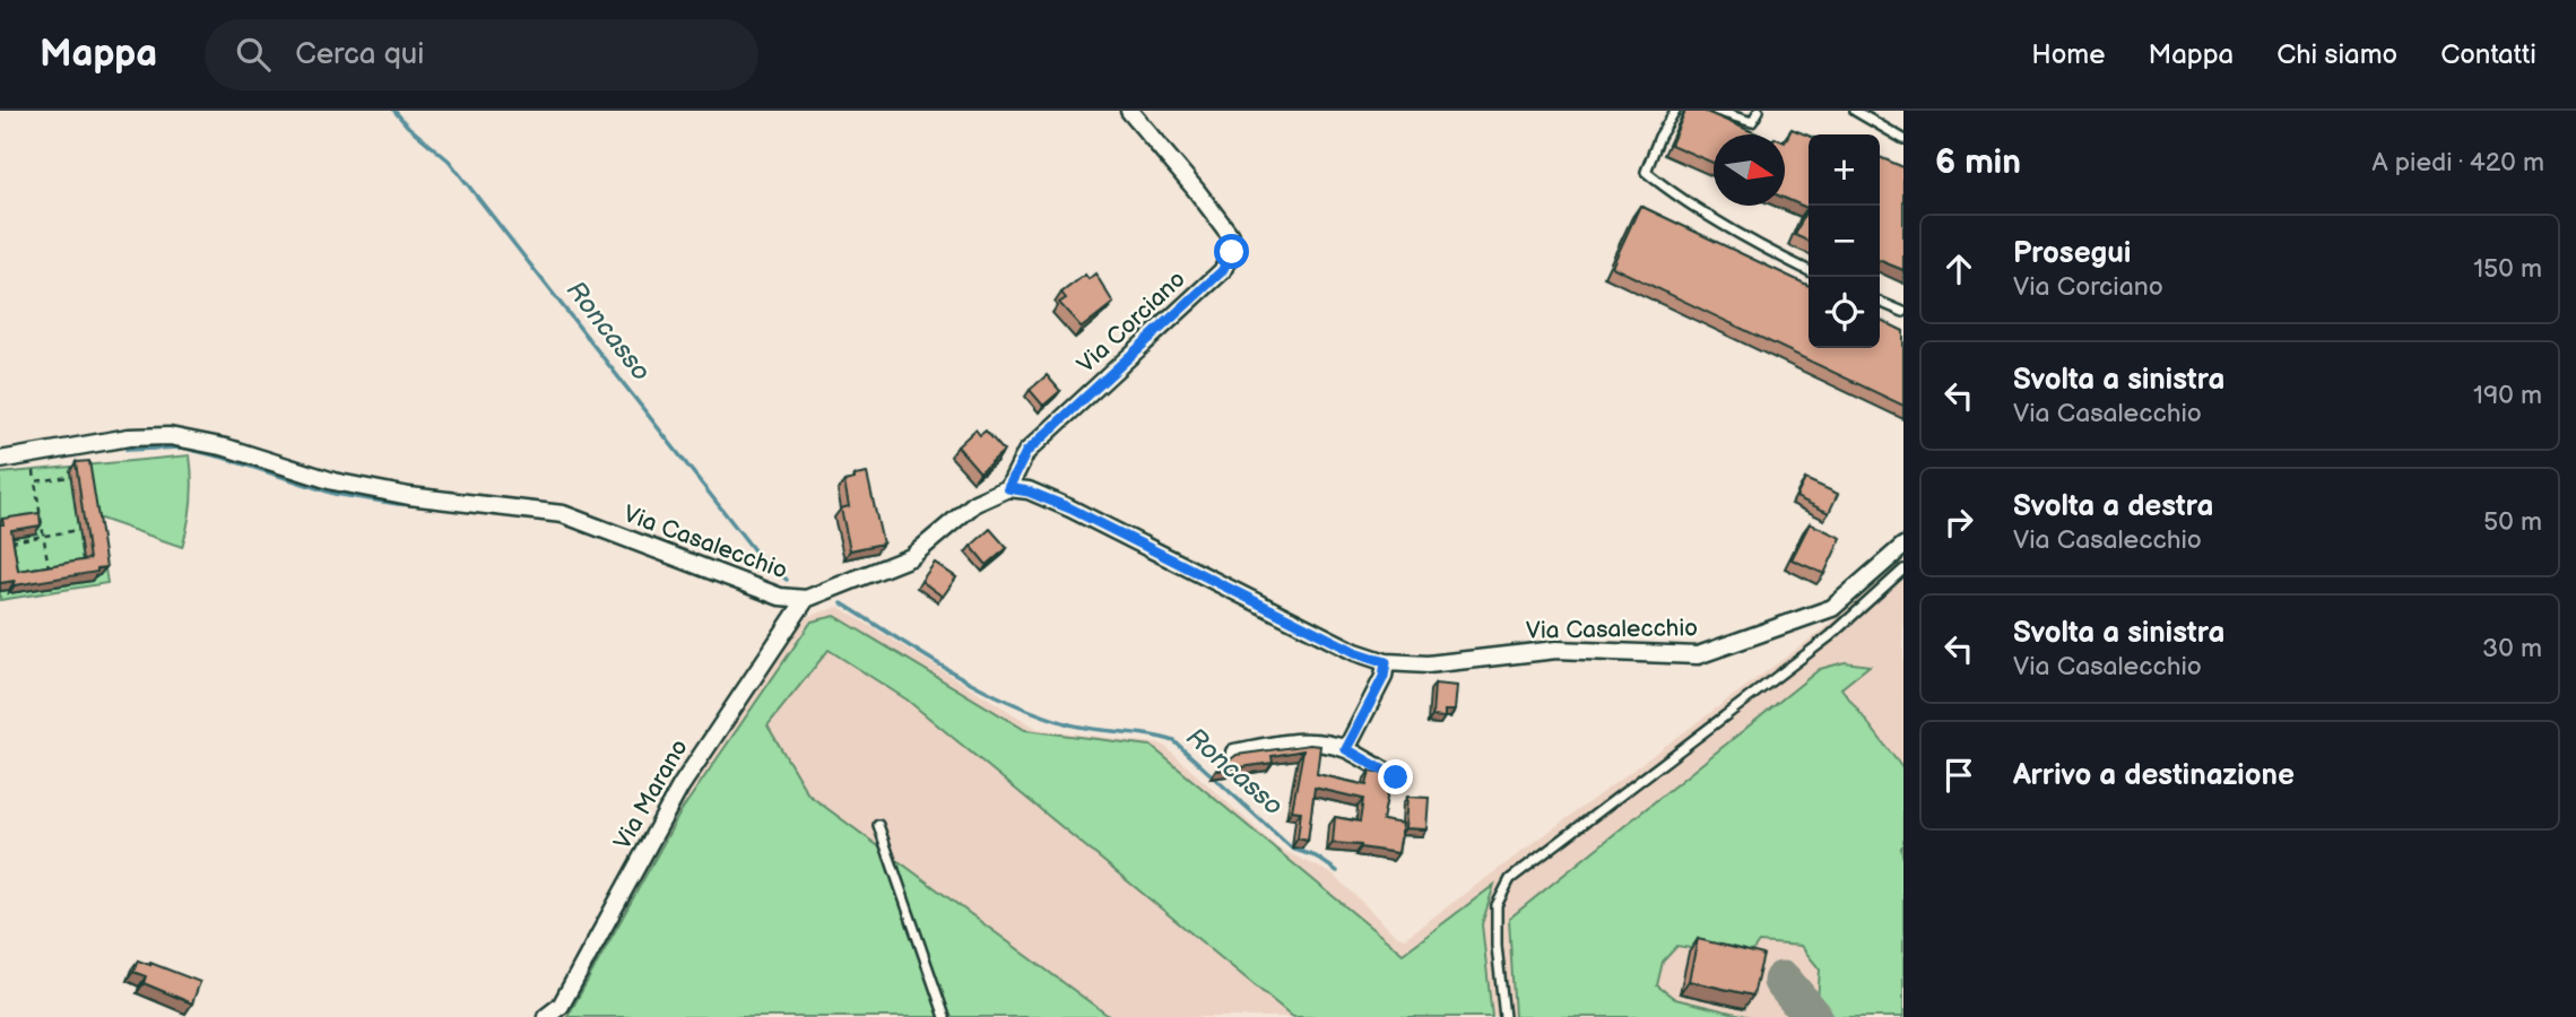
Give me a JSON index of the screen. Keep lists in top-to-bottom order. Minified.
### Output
{"streets":{"street":["Via Corciano","Via Casalecchio","Via Marano"]},"crossings":[["Via Corciano","Via Casalecchio"],["Via Casalecchio","Via Marano"]],"water":["Roncasso"],"north":"right","page":{"header":"Mappa","search":"Cerca qui","nav":["Home","Mappa","Chi siamo","Contatti"],"heading":["6 min","A piedi · 420 m"],"map_buttons":["+","−"],"list":[["Prosegui","Via Corciano","150 m"],["Svolta a sinistra","Via Casalecchio","190 m"],["Svolta a destra","Via Casalecchio","50 m"],["Svolta a sinistra","Via Casalecchio","30 m"],"Arrivo a destinazione"]}}
